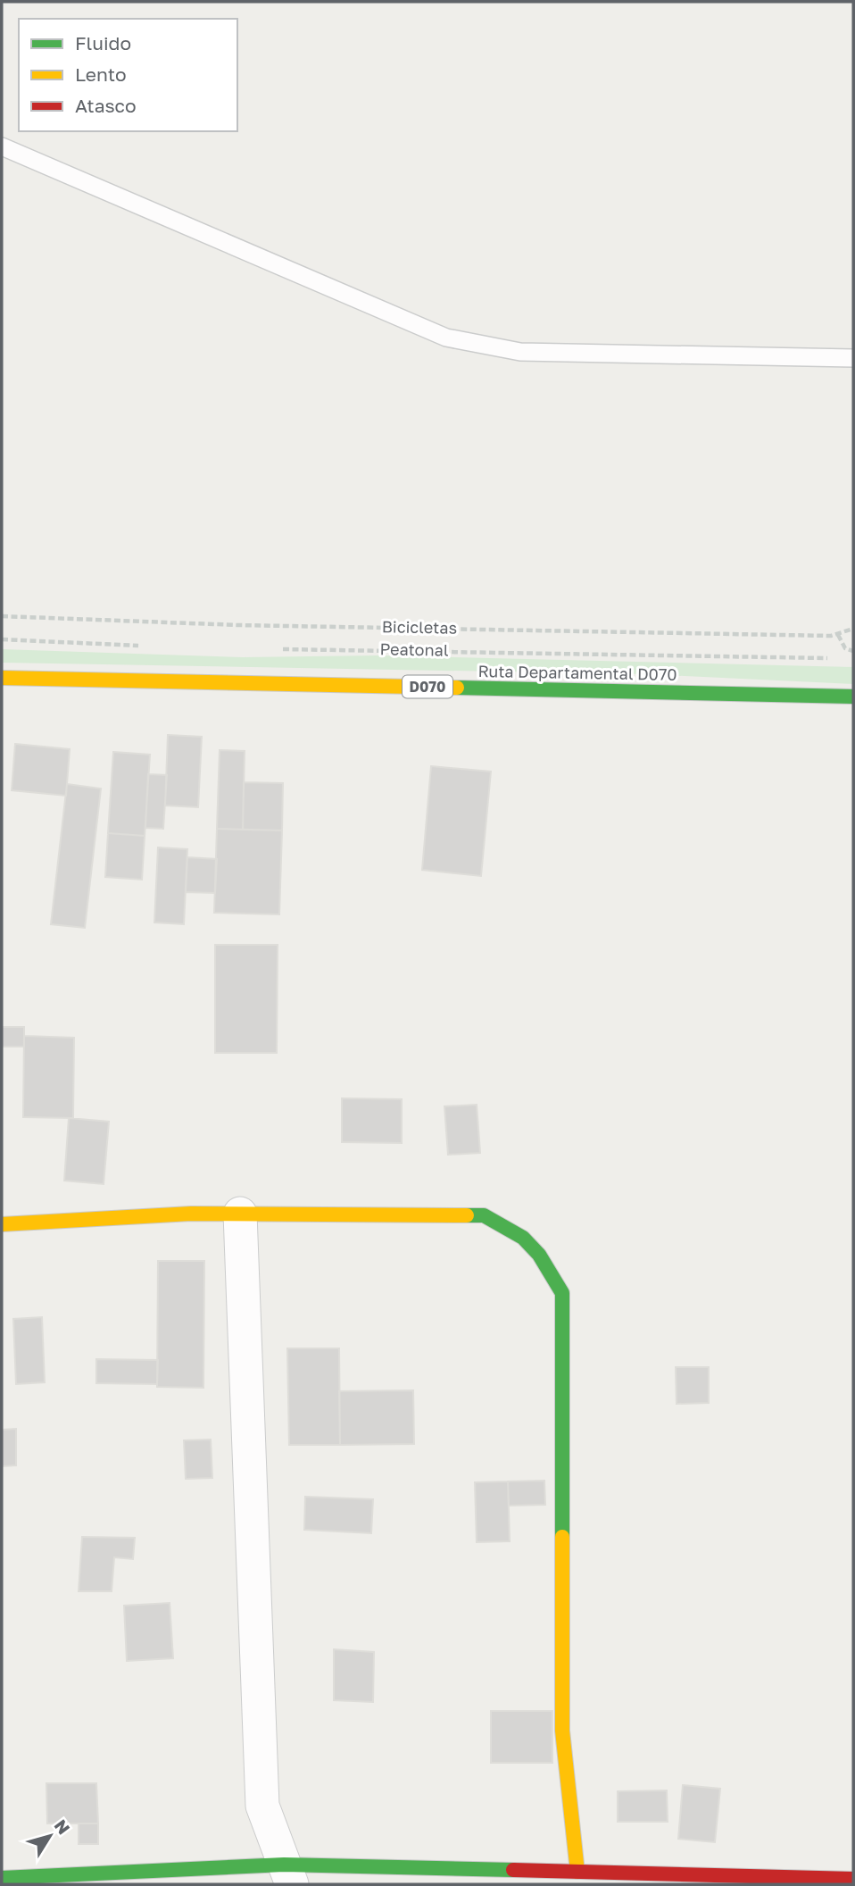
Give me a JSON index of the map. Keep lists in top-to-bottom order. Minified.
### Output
{"streets":{"street":["Ruta Departamental D070","D070"],"path":["Bicicletas","Peatonal"]},"legend":["Fluido","Lento","Atasco"],"north":"top right"}
